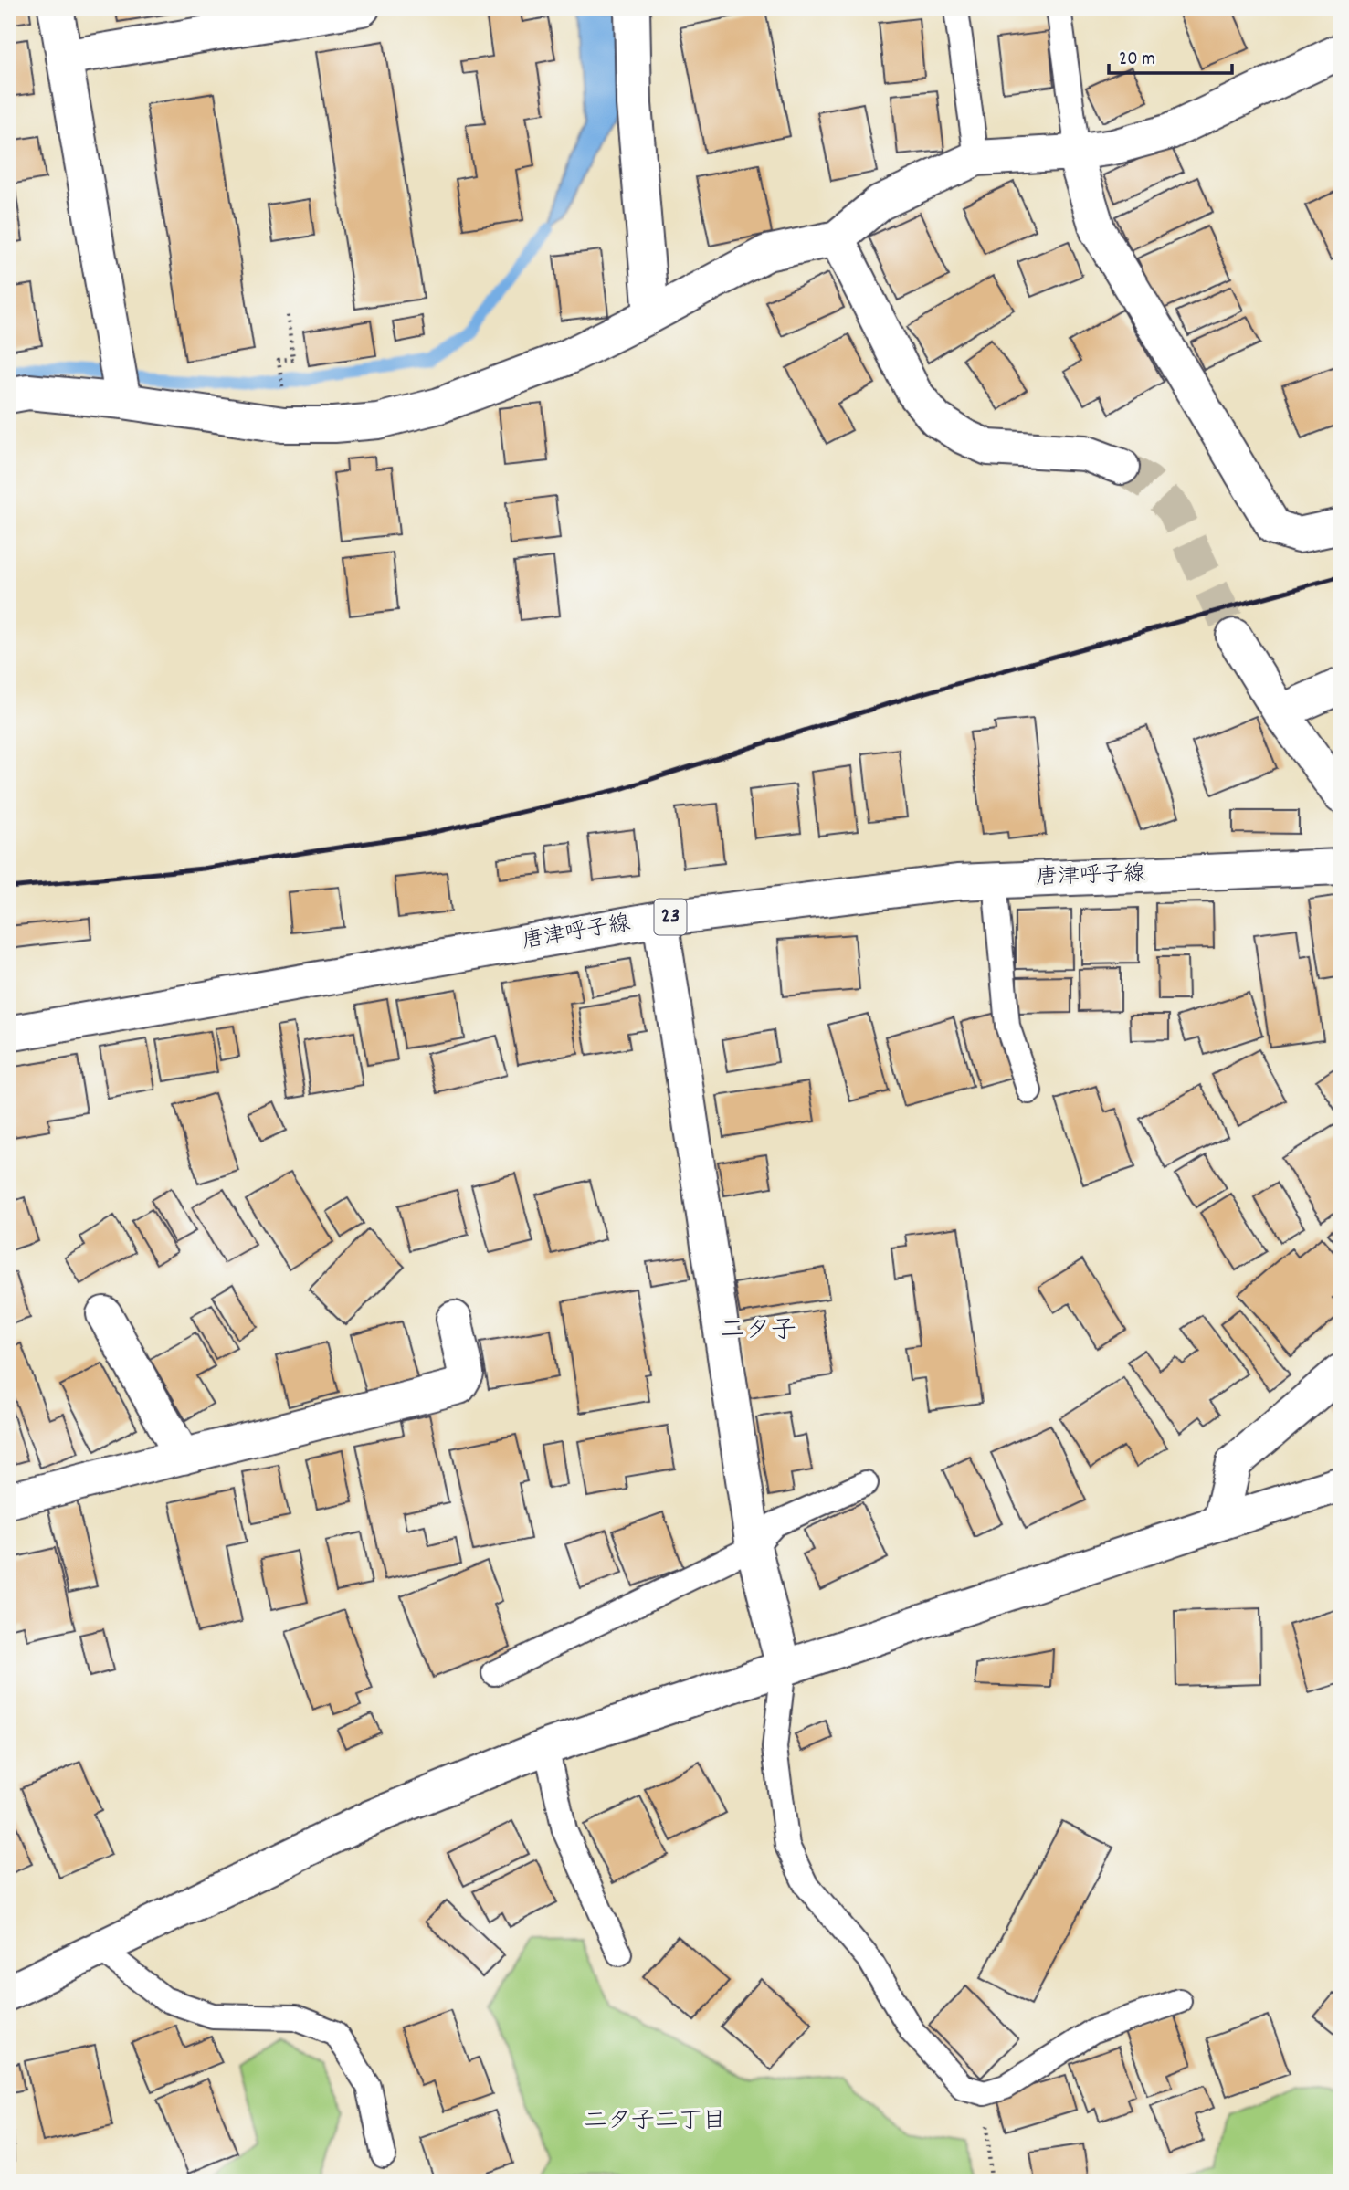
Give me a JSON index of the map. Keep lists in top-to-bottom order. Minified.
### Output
{"streets":{"street":["唐津呼子線","23"]},"districts":["二タ子","二タ子二丁目"],"scale_bar":"20 m"}
